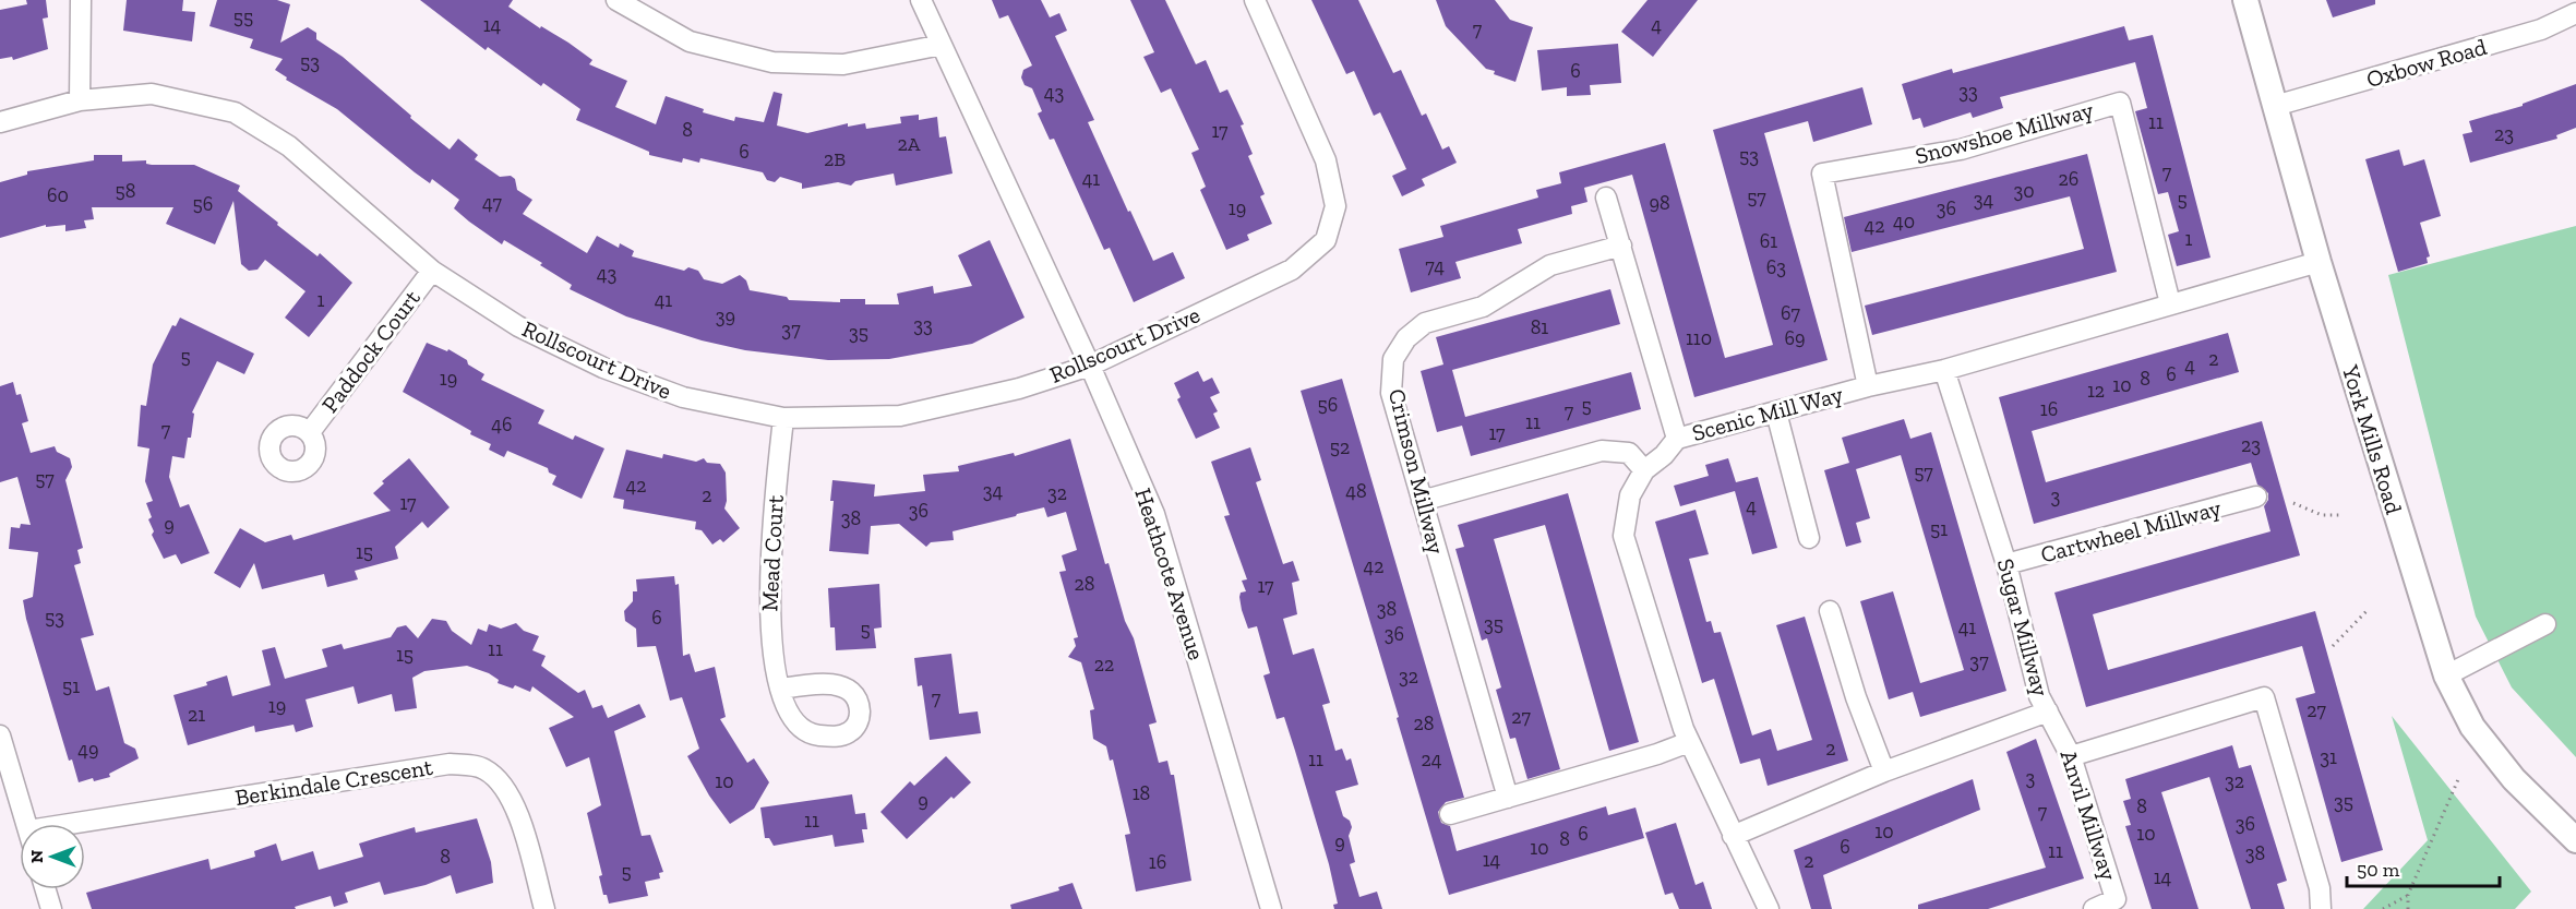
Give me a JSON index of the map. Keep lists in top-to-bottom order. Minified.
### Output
{"streets":{"main road":["York Mills Road"],"street":["Oxbow Road","Snowshoe Millway","Rollscourt Drive","Paddock Court","Scenic Mill Way","Crimson Millway","Cartwheel Millway","Mead Court","Heathcote Avenue","Sugar Millway","Berkindale Crescent","Anvil Millway"]},"crossings":[["Oxbow Road","York Mills Road"],["Snowshoe Millway","Scenic Mill Way"],["Rollscourt Drive","Paddock Court"],["Rollscourt Drive","Mead Court"],["Rollscourt Drive","Heathcote Avenue"],["Scenic Mill Way","York Mills Road"],["Scenic Mill Way","Sugar Millway"],["Cartwheel Millway","Sugar Millway"],["Sugar Millway","Anvil Millway"]],"house_numbers":["55","14","4","7","53","6","33","43","11","8","17","23","2A","6","53","2B","7","41","26","58","30","60","57","34","5","47","98","56","19","36","40","42","1","61","74","63","43","1","41","67","39","33","81","37","35","110","69","5","2","4","6","19","8","10","12","56","5","16","7","11","46","7","17","23","52","57","57","42","34","48","32","2","3","17","4","36","38","9","51","15","42","28","17","38","53","6","35","41","5","36","11","15","37","22","32","51","7","19","27","21","27","28","2","49","31","11","24","3","10","32","18","9","35","8","7","11","36","10","6","10","8","9","6","10","11","38","8","14","2","16","5","14"],"scale_bar":"50 m","north":"left"}
